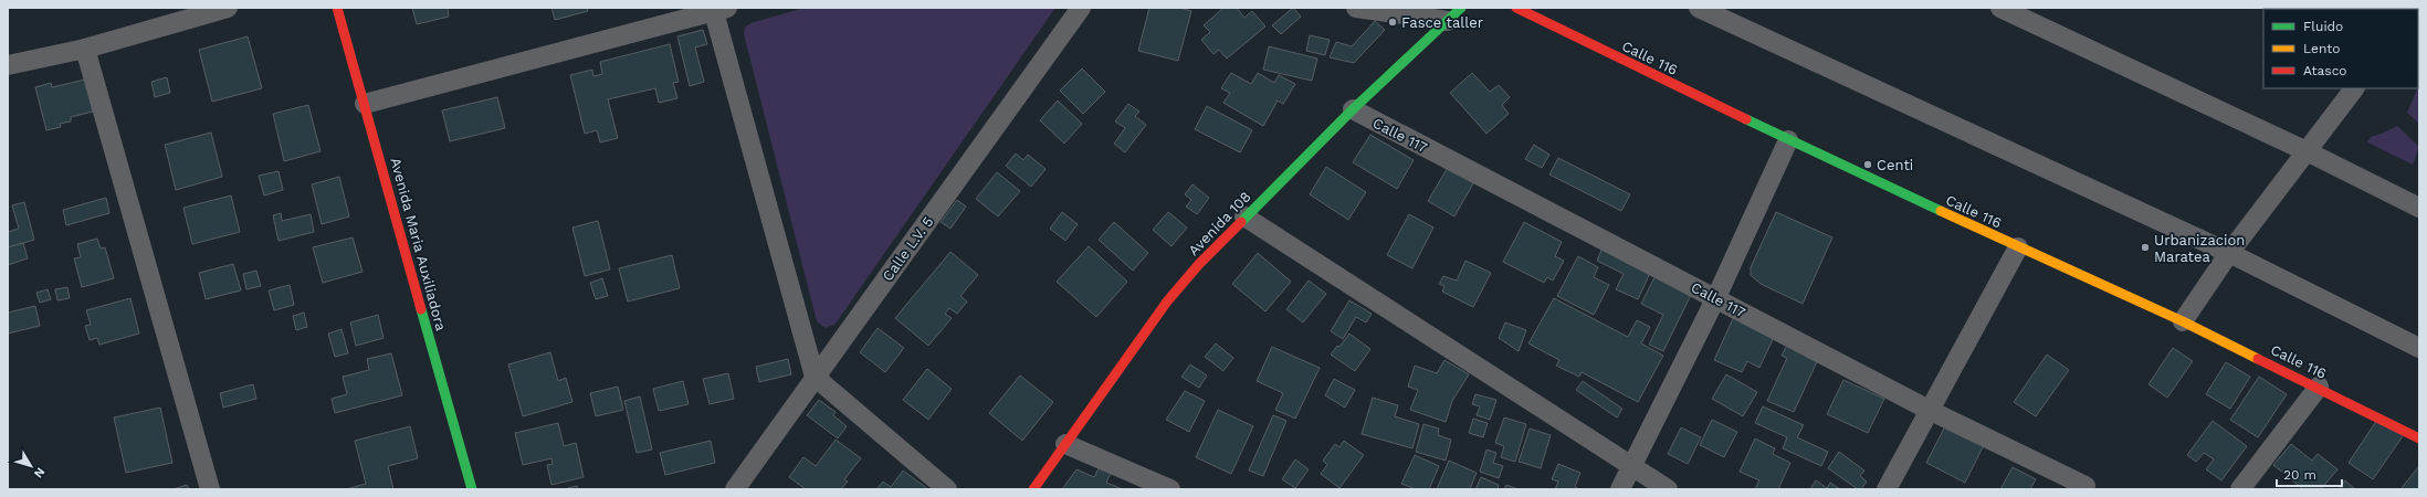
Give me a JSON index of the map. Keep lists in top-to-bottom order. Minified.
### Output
{"streets":{"street":["Calle 116","Calle 117","Avenida 108","Avenida Maria Auxiliadora","Calle L.V. 5"]},"crossings":[["Calle 117","Avenida 108"]],"places":["Fasce taller","Centi","Urbanizacion Maratea"],"legend":["Fluido","Lento","Atasco"],"scale_bar":"20 m","north":"bottom right"}
